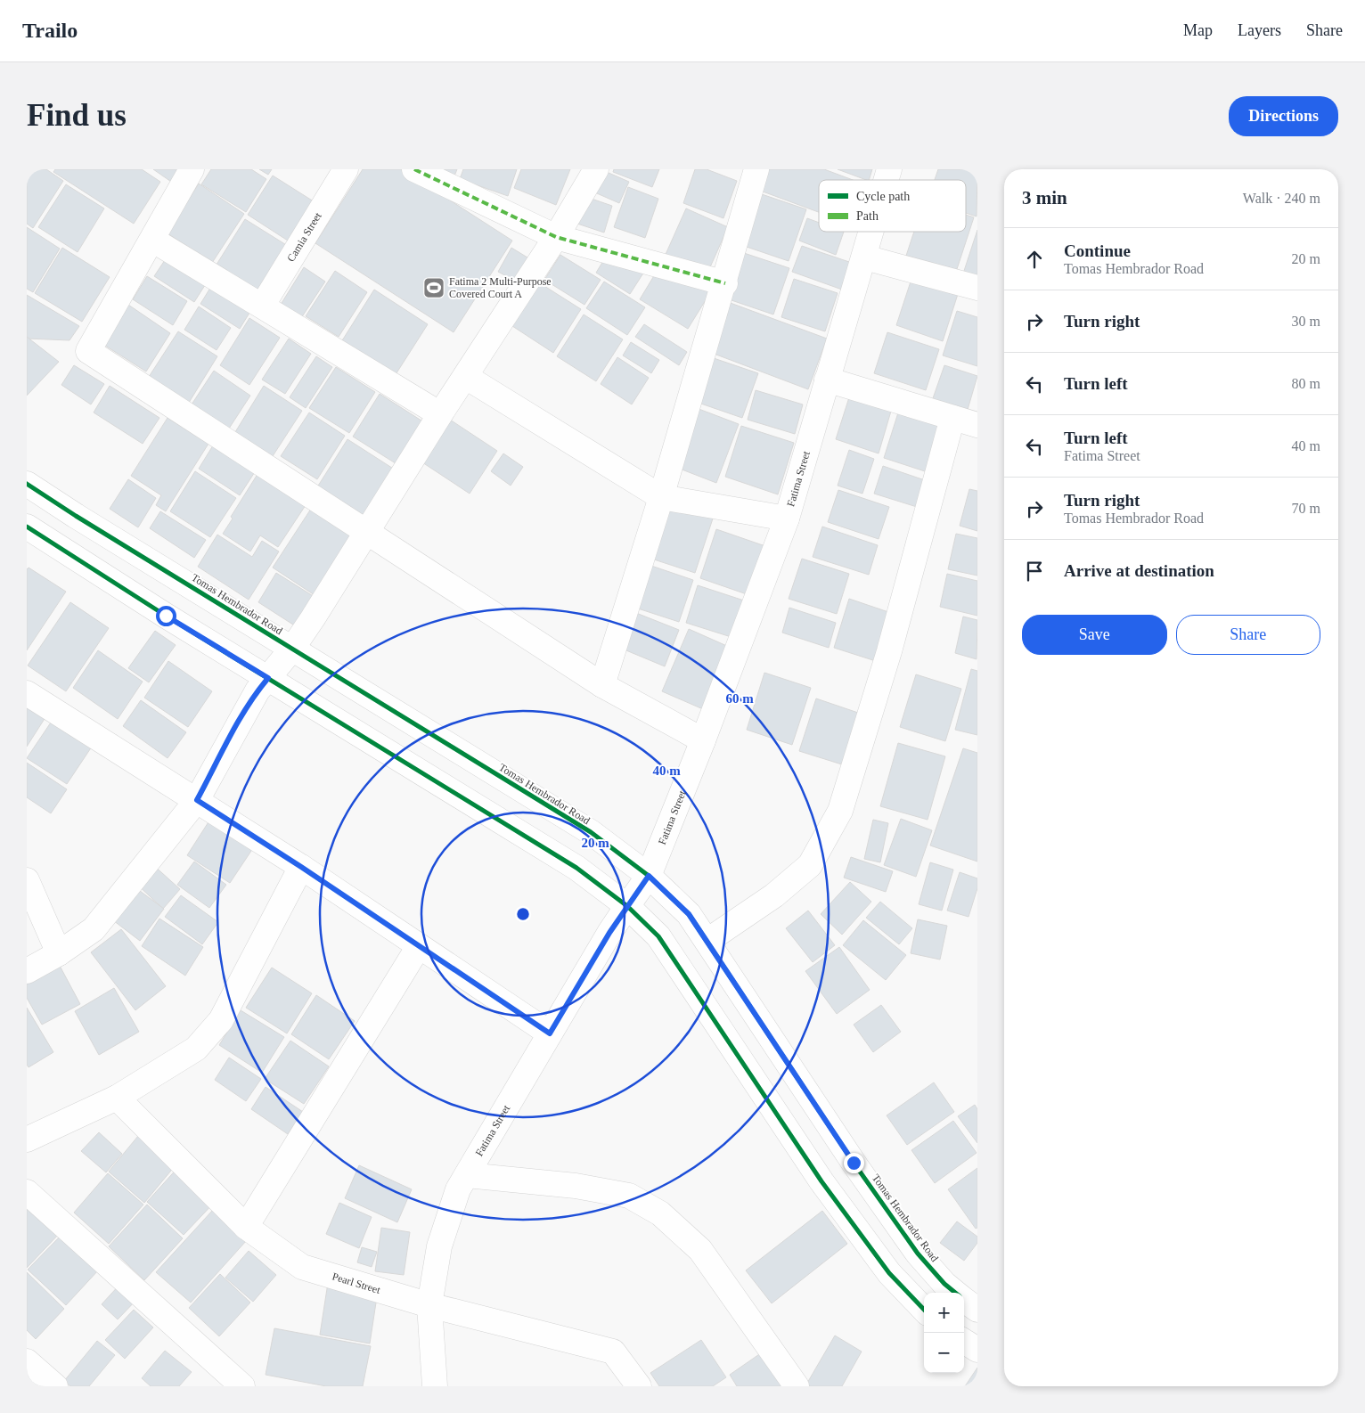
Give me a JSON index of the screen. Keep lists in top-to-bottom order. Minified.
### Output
{"streets":{"street":["Camia Street","Fatima Street","Tomas Hembrador Road","Pearl Street"]},"crossings":[["Fatima Street","Tomas Hembrador Road"],["Fatima Street","Pearl Street"]],"places":{"sports":["Fatima 2 Multi-Purpose Covered Court A"]},"legend":["Cycle path","Path"],"page":{"header":"Trailo","nav":["Map","Layers","Share"],"buttons":["Directions",["Save","Share"]],"title":"Find us","heading":["3 min","Walk · 240 m"],"list":[["Continue","Tomas Hembrador Road","20 m"],["Turn right","30 m"],["Turn left","80 m"],["Turn left","Fatima Street","40 m"],["Turn right","Tomas Hembrador Road","70 m"],"Arrive at destination"],"map_buttons":["+","−"]},"rings":["60 m","40 m","20 m"]}
